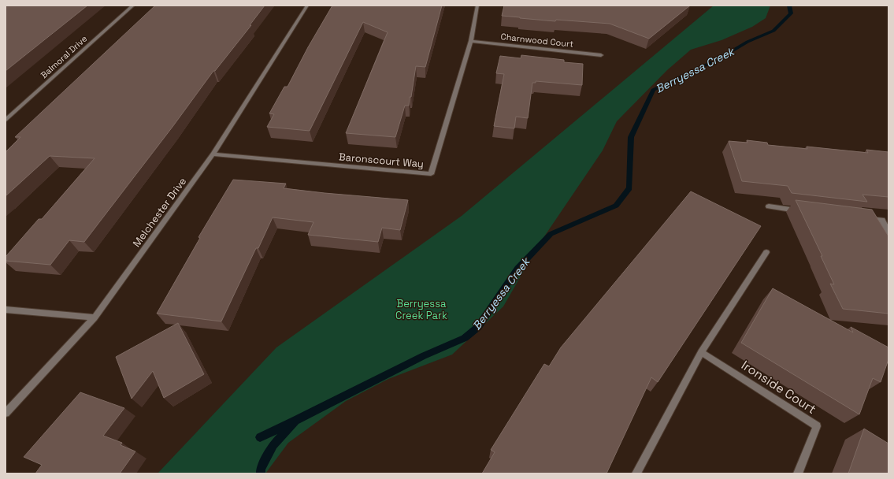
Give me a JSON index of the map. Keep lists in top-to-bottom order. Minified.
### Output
{"streets":{"street":["Charnwood Court","Balmoral Drive","Baronscourt Way","Melchester Drive","Ironside Court"]},"crossings":[["Charnwood Court","Baronscourt Way"],["Baronscourt Way","Melchester Drive"]],"water":["Berryessa Creek"],"parks":["Berryessa Creek Park"]}
